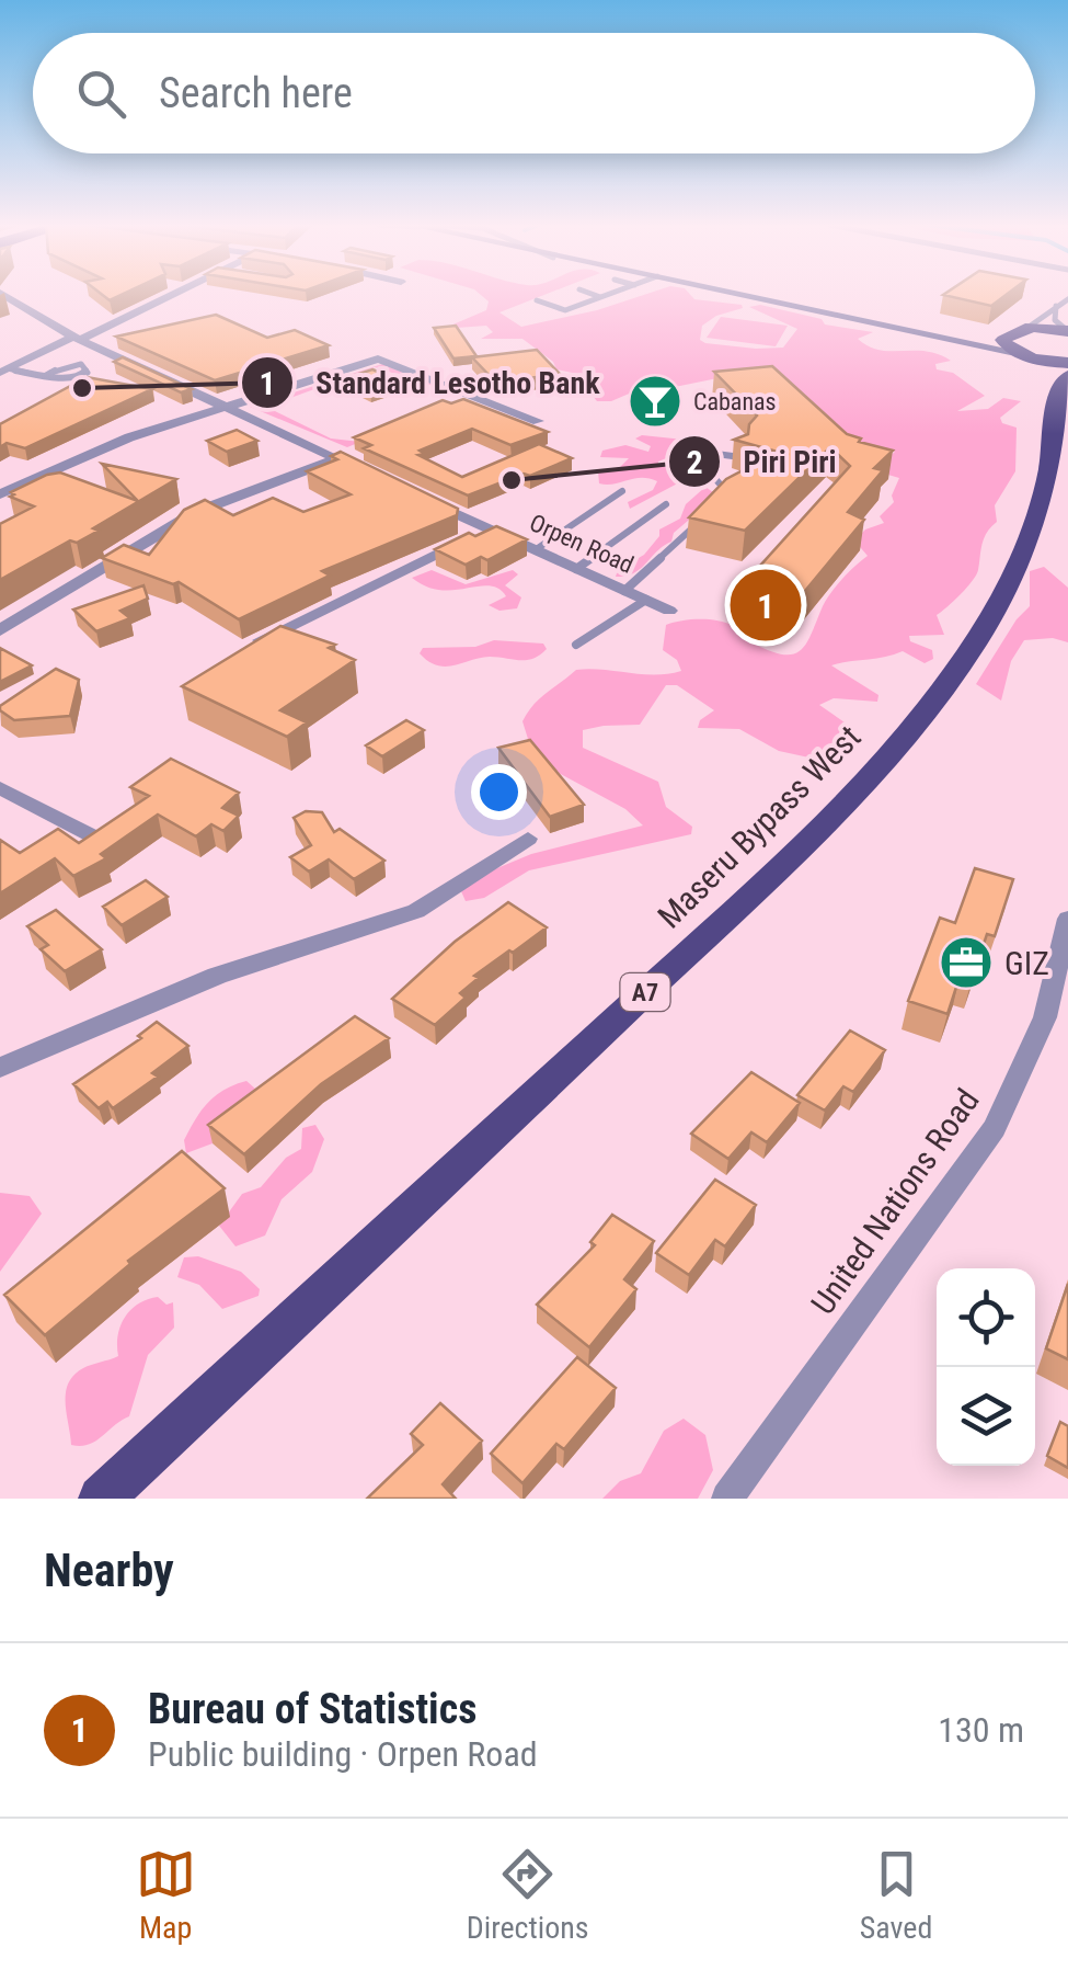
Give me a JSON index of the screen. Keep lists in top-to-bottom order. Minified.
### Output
{"streets":{"main road":["Maseru Bypass West","A7"],"street":["Orpen Road","United Nations Road"]},"crossings":[["Maseru Bypass West","A7"]],"places":{"other":["Standard Lesotho Bank","Piri Piri"],"bar":["Cabanas"],"office":["GIZ"]},"page":{"search":"Search here","pins":"1","heading":"Nearby","list":[{"mark":"1","name":"Bureau of Statistics","note":"Public building · Orpen Road","value":"130 m"}],"nav":["Map","Directions","Saved"]}}
